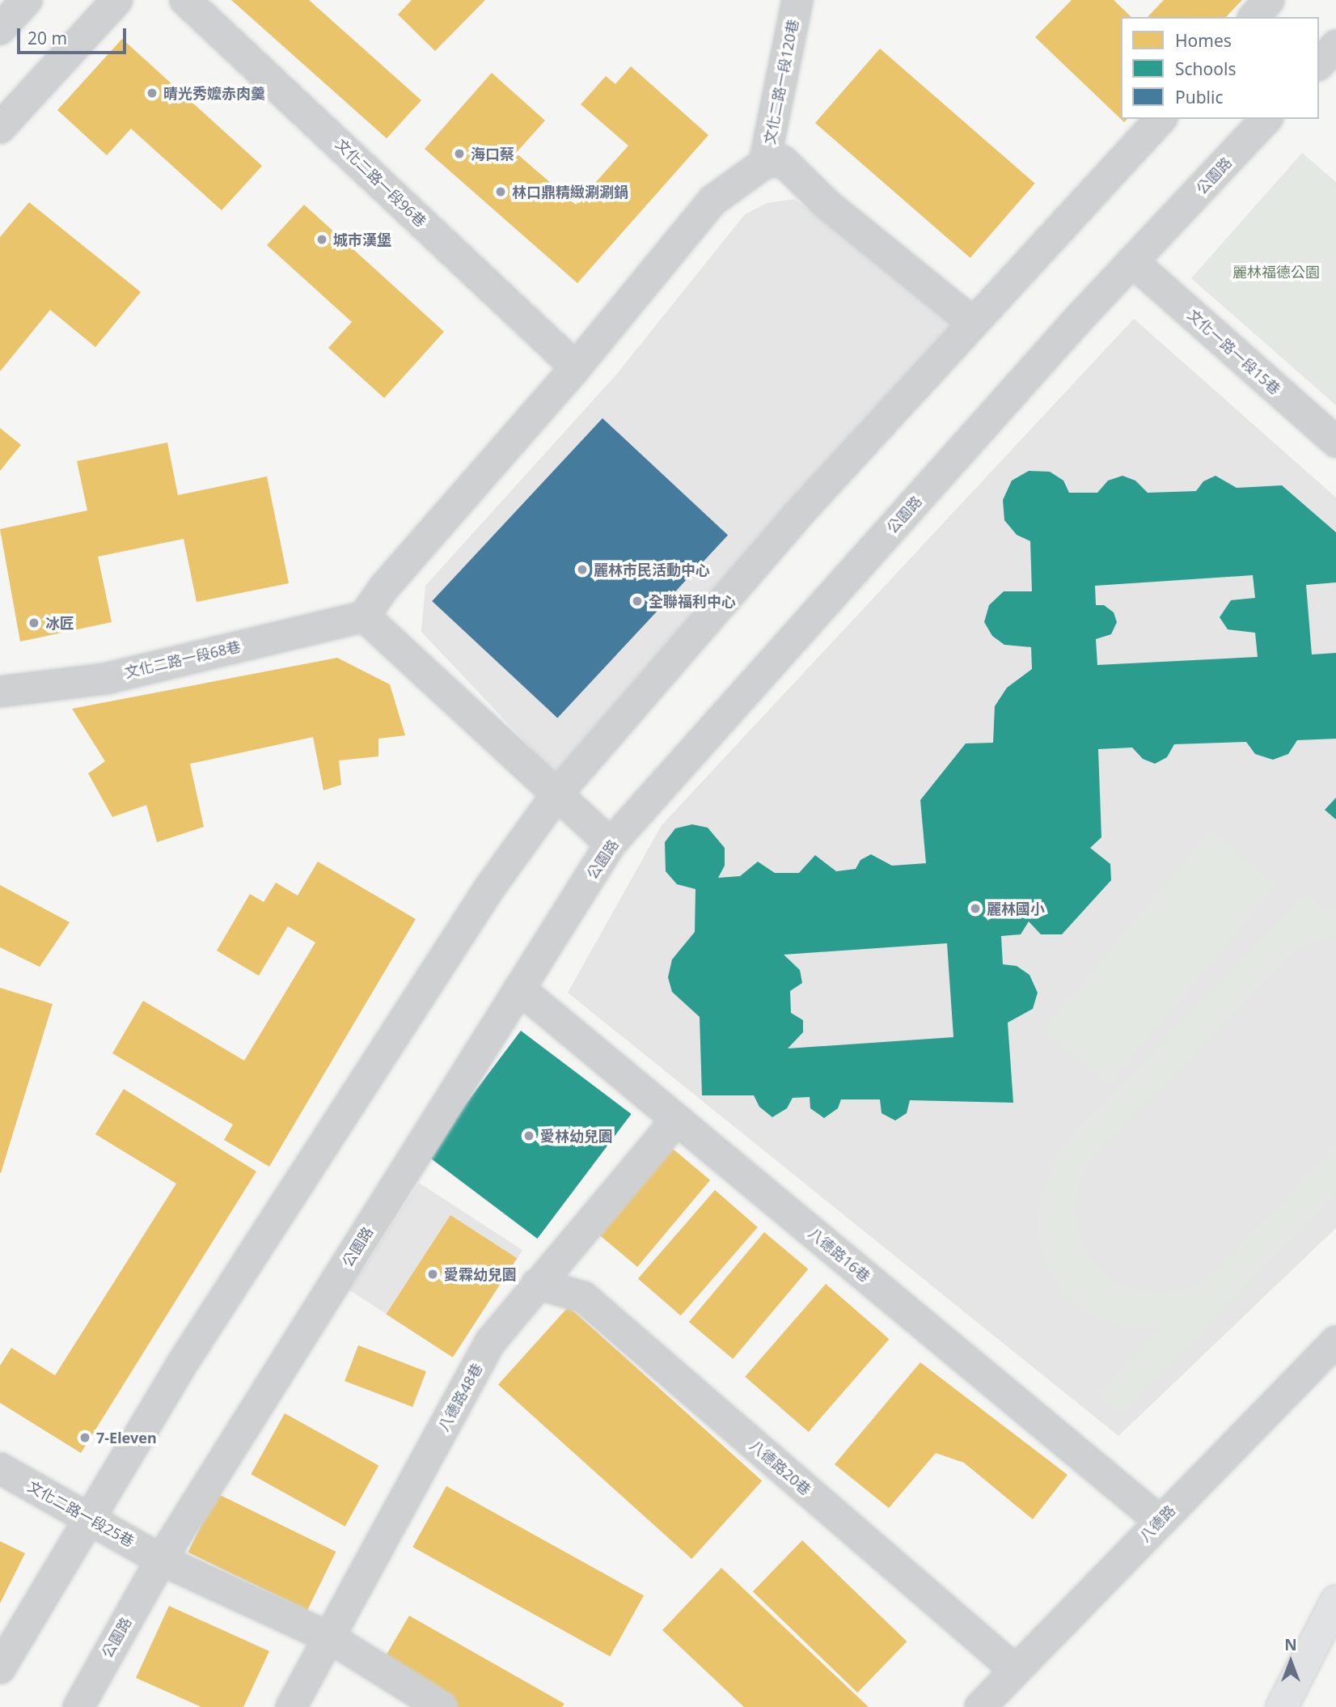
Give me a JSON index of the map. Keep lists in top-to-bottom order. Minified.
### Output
{"streets":{"street":["文化二路一段120巷","公園路","文化二路一段96巷","文化一路一段15巷","文化二路一段68巷","八德路16巷","八德路48巷","八德路20巷","文化二路一段25巷","八德路"]},"crossings":[["公園路","文化一路一段15巷"],["公園路","八德路16巷"],["公園路","文化二路一段25巷"],["八德路16巷","八德路48巷"],["八德路16巷","八德路"],["八德路48巷","八德路20巷"],["八德路48巷","文化二路一段25巷"],["八德路20巷","八德路"]],"parks":["麗林福德公園"],"places":["晴光秀嬤赤肉羹","海口蔡","林口鼎精緻涮涮鍋","城市漢堡","麗林市民活動中心","全聯福利中心","冰匠","麗林國小","愛林幼兒園","愛霖幼兒園","7-Eleven"],"legend":["Homes","Schools","Public"],"scale_bar":"20 m","north":"top"}
